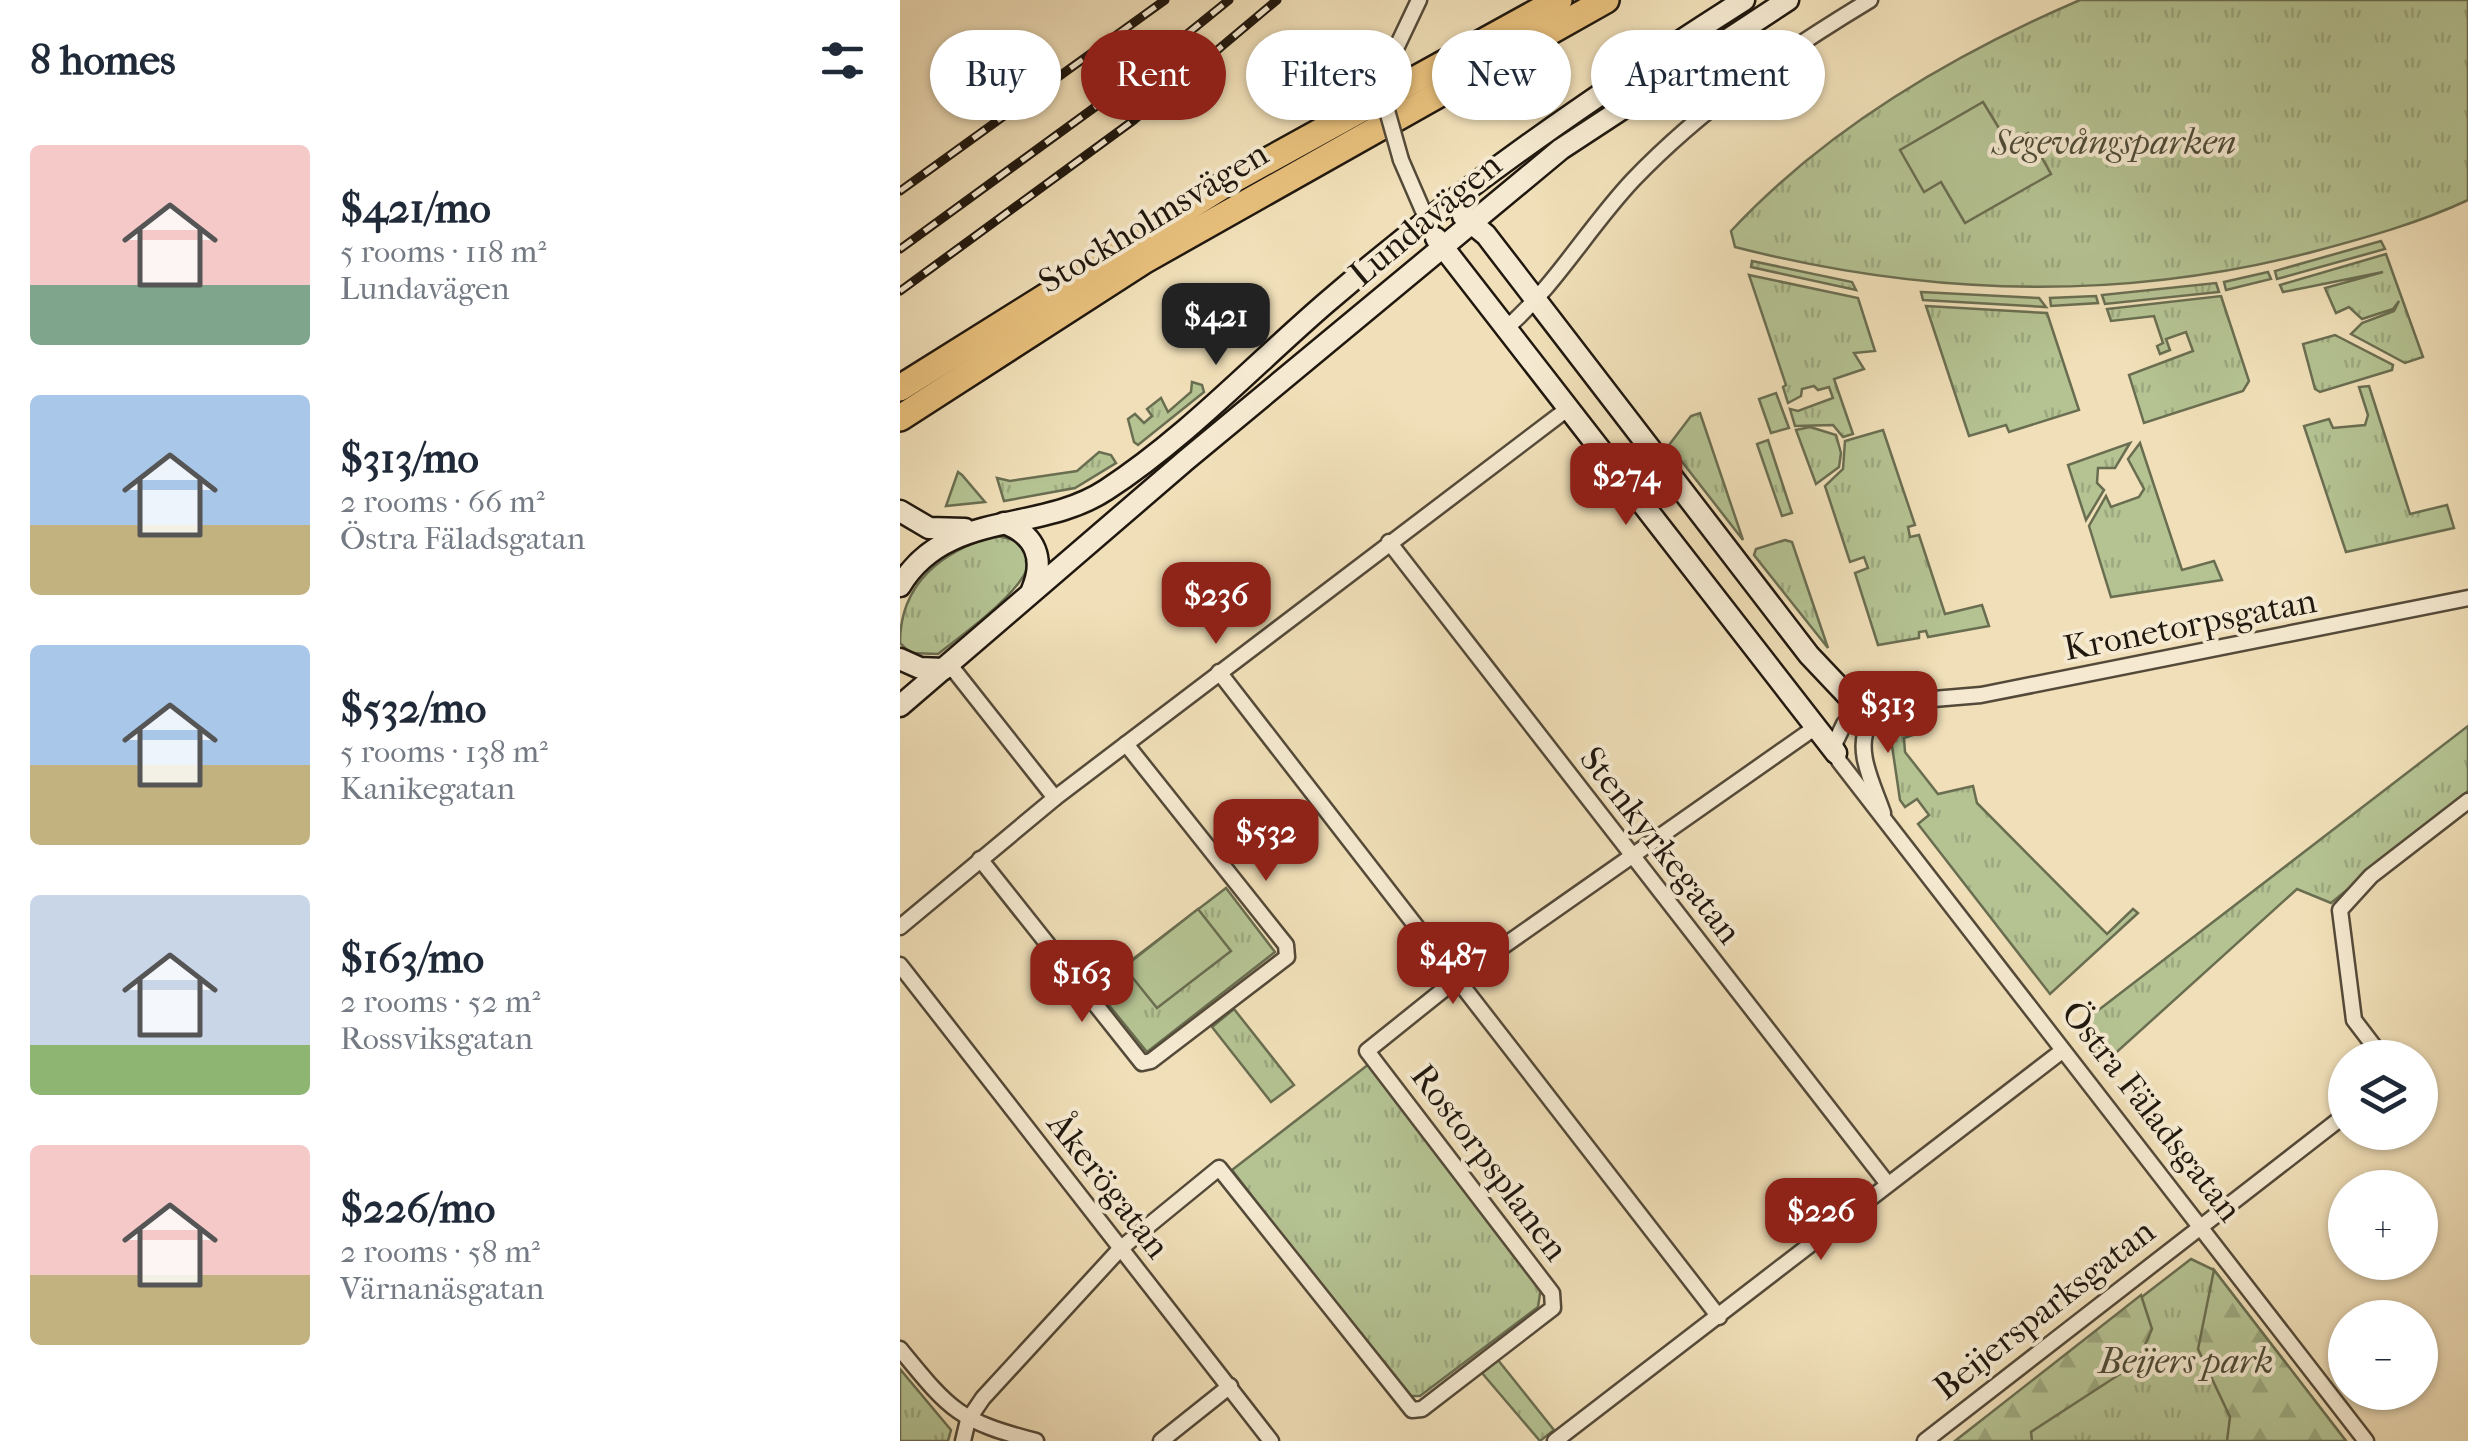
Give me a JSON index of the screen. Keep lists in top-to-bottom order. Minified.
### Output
{"streets":{"highway":["Stockholmsvägen"],"main road":["Lundavägen","Östra Fäladsgatan"],"street":["Kronetorpsgatan","Stenkyrkegatan","Rostorpsplanen","Åkerögatan","Beijersparksgatan"]},"crossings":[["Lundavägen","Östra Fäladsgatan"],["Östra Fäladsgatan","Beijersparksgatan"],["Rostorpsplanen","Åkerögatan"]],"parks":["Segevångsparken","Beijers park"],"page":{"heading":"8 homes","chip":["Buy","Rent","Filters","New","Apartment"],"list":[{"name":"$421/mo","note":"5 rooms · 118 m² · Lundavägen"},{"name":"$313/mo","note":"2 rooms · 66 m² · Östra Fäladsgatan"},{"name":"$532/mo","note":"5 rooms · 138 m² · Kanikegatan"},{"name":"$163/mo","note":"2 rooms · 52 m² · Rossviksgatan"},{"name":"$226/mo","note":"2 rooms · 58 m² · Värnanäsgatan"}],"price":["$421","$274","$236","$313","$532","$487","$163","$226"],"map_buttons":["+","−"]}}
